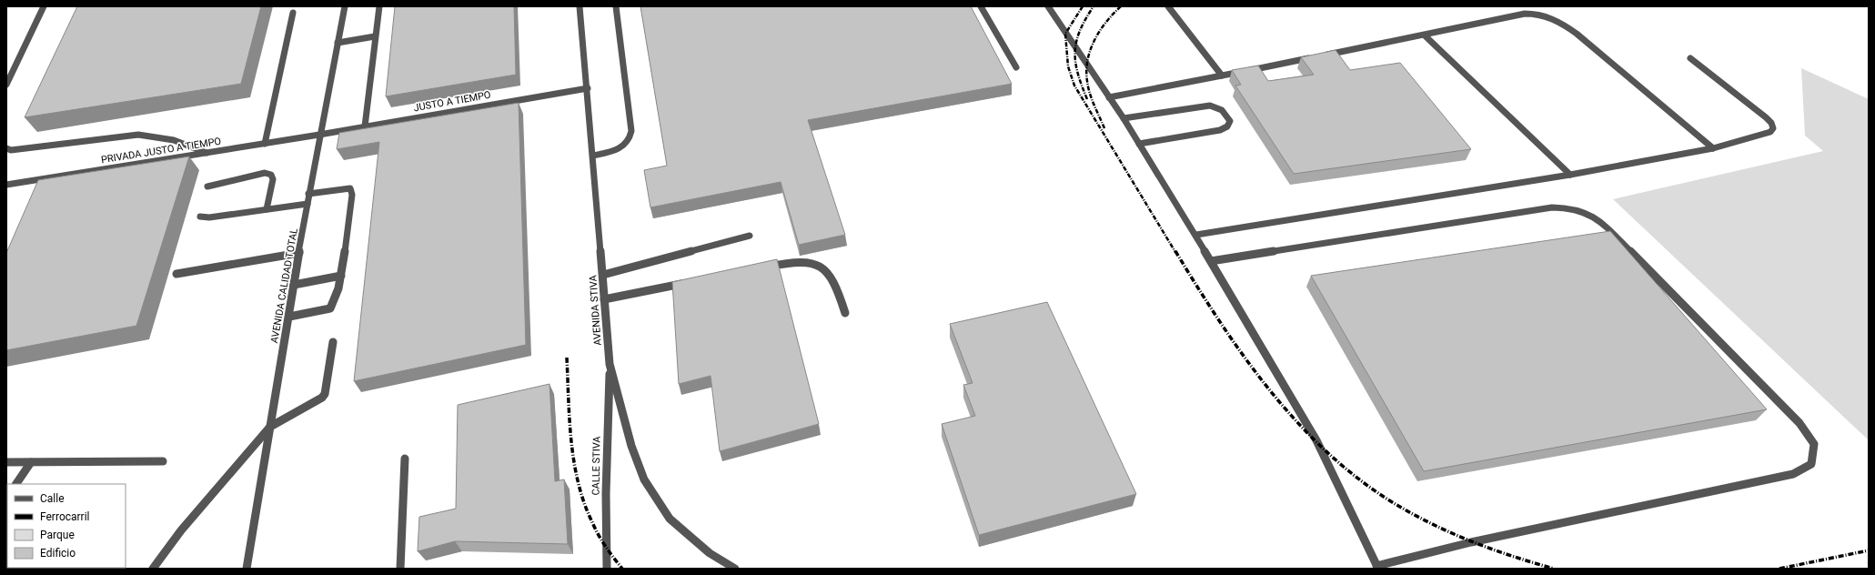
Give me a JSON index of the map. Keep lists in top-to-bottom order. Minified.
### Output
{"streets":{"street":["JUSTO A TIEMPO","PRIVADA JUSTO A TIEMPO","AVENIDA CALIDAD TOTAL","AVENIDA STIVA","CALLE STIVA"]},"crossings":[["JUSTO A TIEMPO","PRIVADA JUSTO A TIEMPO"],["JUSTO A TIEMPO","AVENIDA CALIDAD TOTAL"],["JUSTO A TIEMPO","AVENIDA STIVA"],["PRIVADA JUSTO A TIEMPO","AVENIDA CALIDAD TOTAL"],["AVENIDA STIVA","CALLE STIVA"]],"legend":["Calle","Ferrocarril","Parque","Edificio"]}
